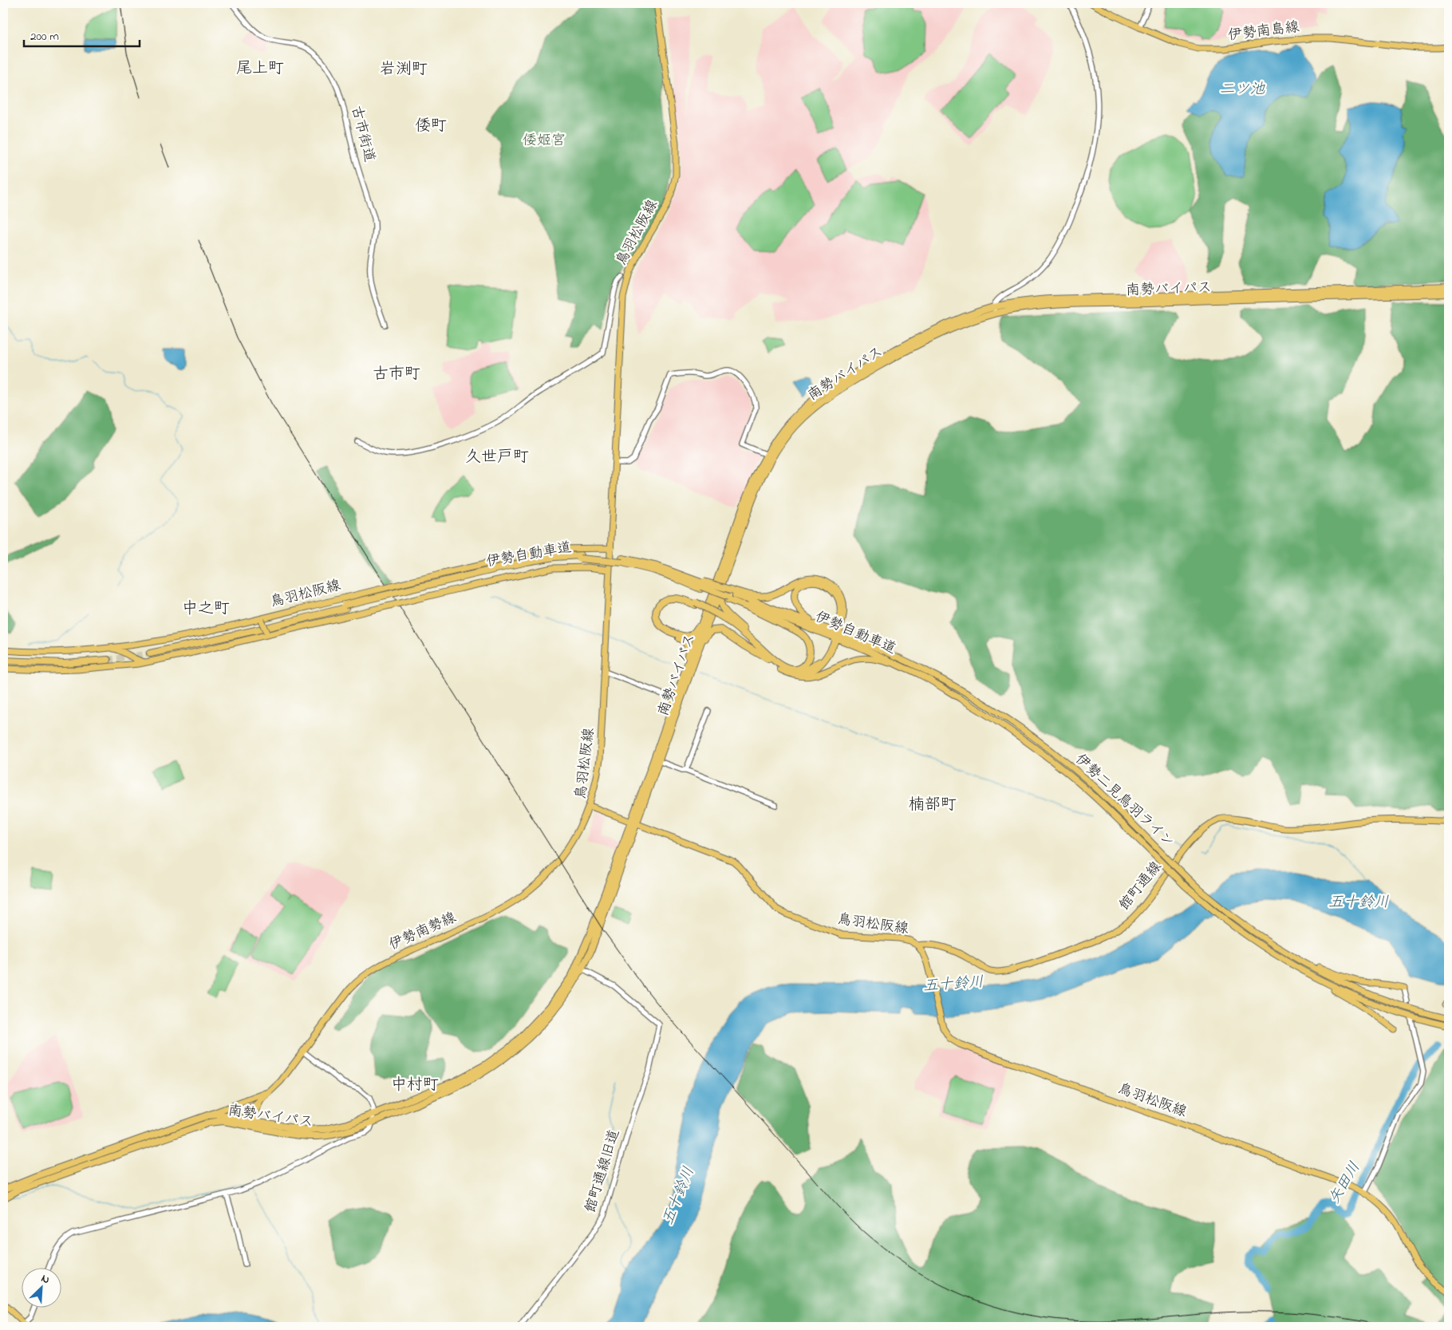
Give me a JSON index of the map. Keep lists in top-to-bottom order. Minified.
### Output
{"streets":{"highway":["南勢バイパス","伊勢自動車道"],"main road":["伊勢南島線","鳥羽松阪線","伊勢二見鳥羽ライン","館町通線","伊勢南勢線"],"street":["古市街道","館町通線旧道"]},"crossings":[["鳥羽松阪線","南勢バイパス"],["鳥羽松阪線","館町通線"],["鳥羽松阪線","伊勢南勢線"],["南勢バイパス","伊勢南勢線"],["南勢バイパス","館町通線旧道"],["伊勢自動車道","伊勢二見鳥羽ライン"]],"districts":["尾上町","岩渕町","倭町","古市町","久世戸町","中之町","楠部町","中村町"],"water":["二ツ池","五十鈴川","矢田川"],"parks":["倭姬宮"],"scale_bar":"200 m","north":"top right"}
